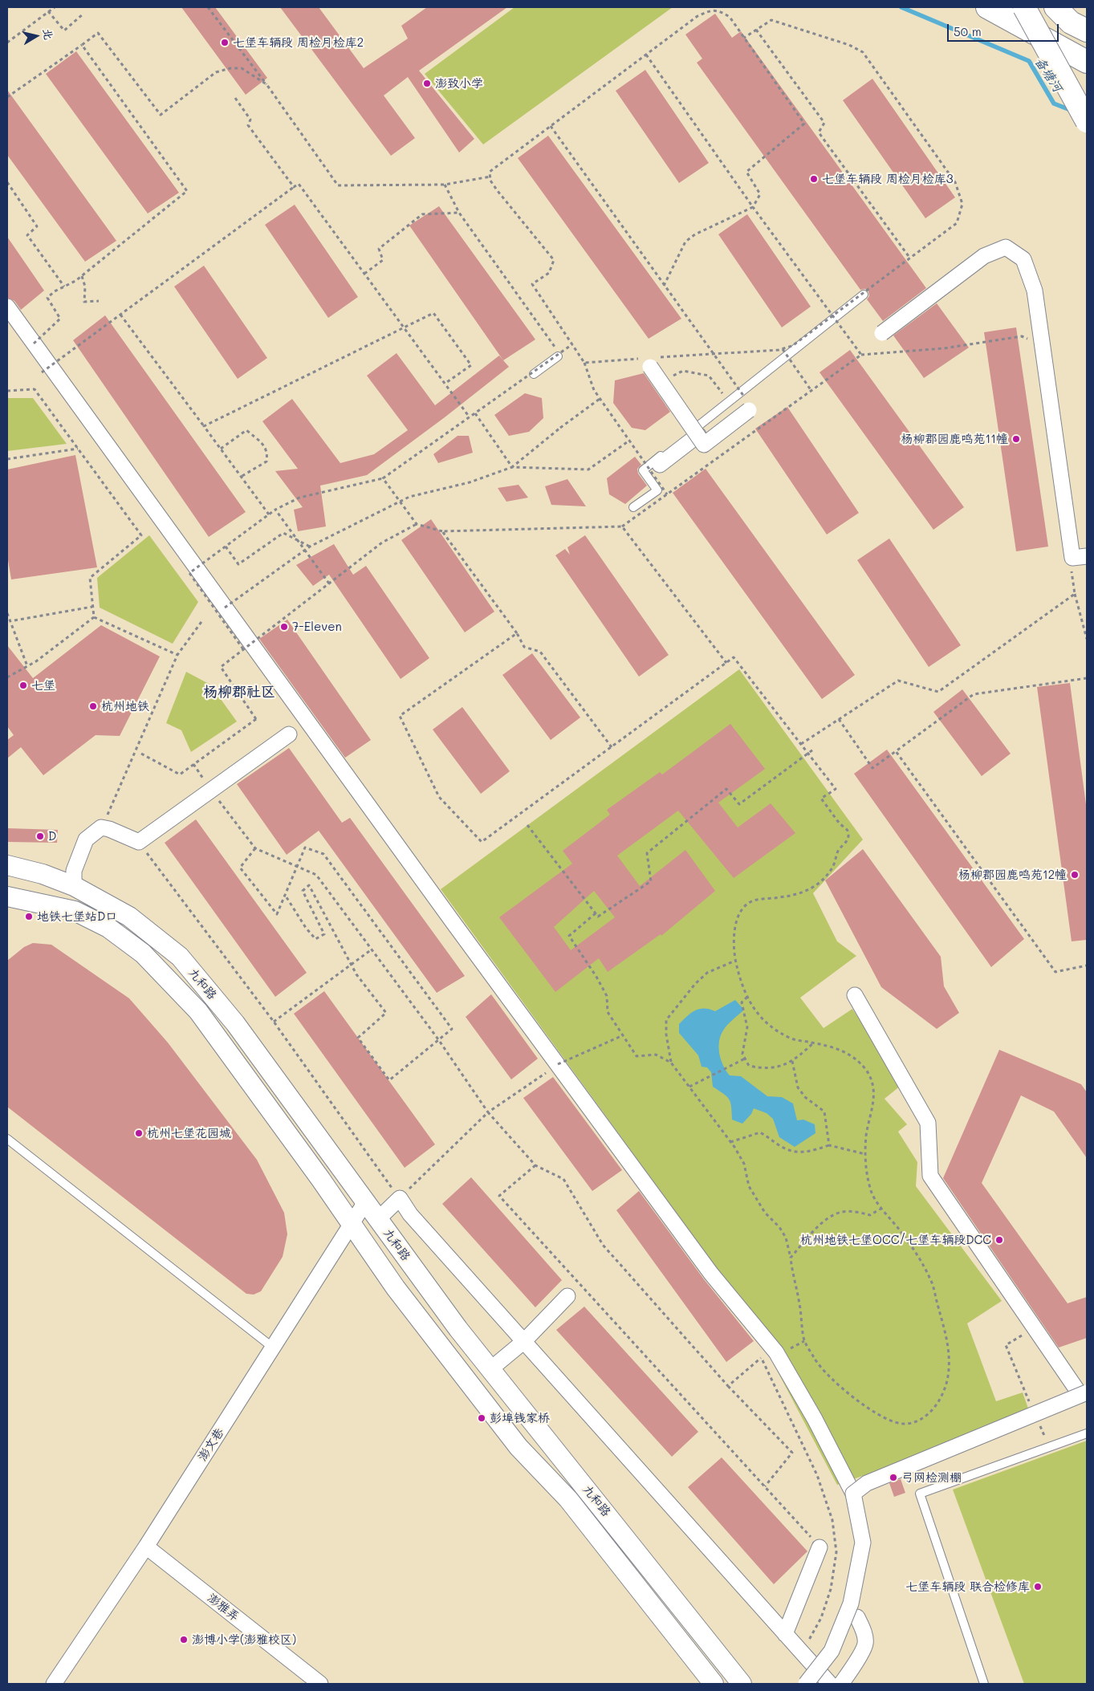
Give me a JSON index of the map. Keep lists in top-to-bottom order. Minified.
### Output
{"streets":{"street":["九和路","澎文巷","澎雅弄"]},"crossings":[["九和路","澎文巷"],["澎文巷","澎雅弄"]],"districts":["杨柳郡社区"],"water":["备塘河"],"places":["七堡车辆段 周检月检库2","澎致小学","七堡车辆段 周检月检库3","杨柳郡园鹿鸣苑11幢","7-Eleven","七堡","杭州地铁","D","杨柳郡园鹿鸣苑12幢","地铁七堡站D口","杭州七堡花园城","杭州地铁七堡OCC/七堡车辆段DCC","彭埠钱家桥","弓网检测棚","七堡车辆段 联合检修库","澎博小学(澎雅校区)"],"scale_bar":"50 m","north":"right"}
